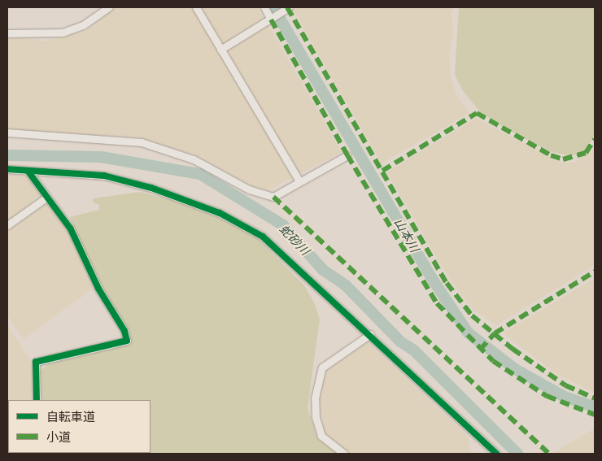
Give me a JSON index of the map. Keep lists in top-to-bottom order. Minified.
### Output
{"water":["山本川","蛇砂川"],"legend":["自転車道","小道"]}
